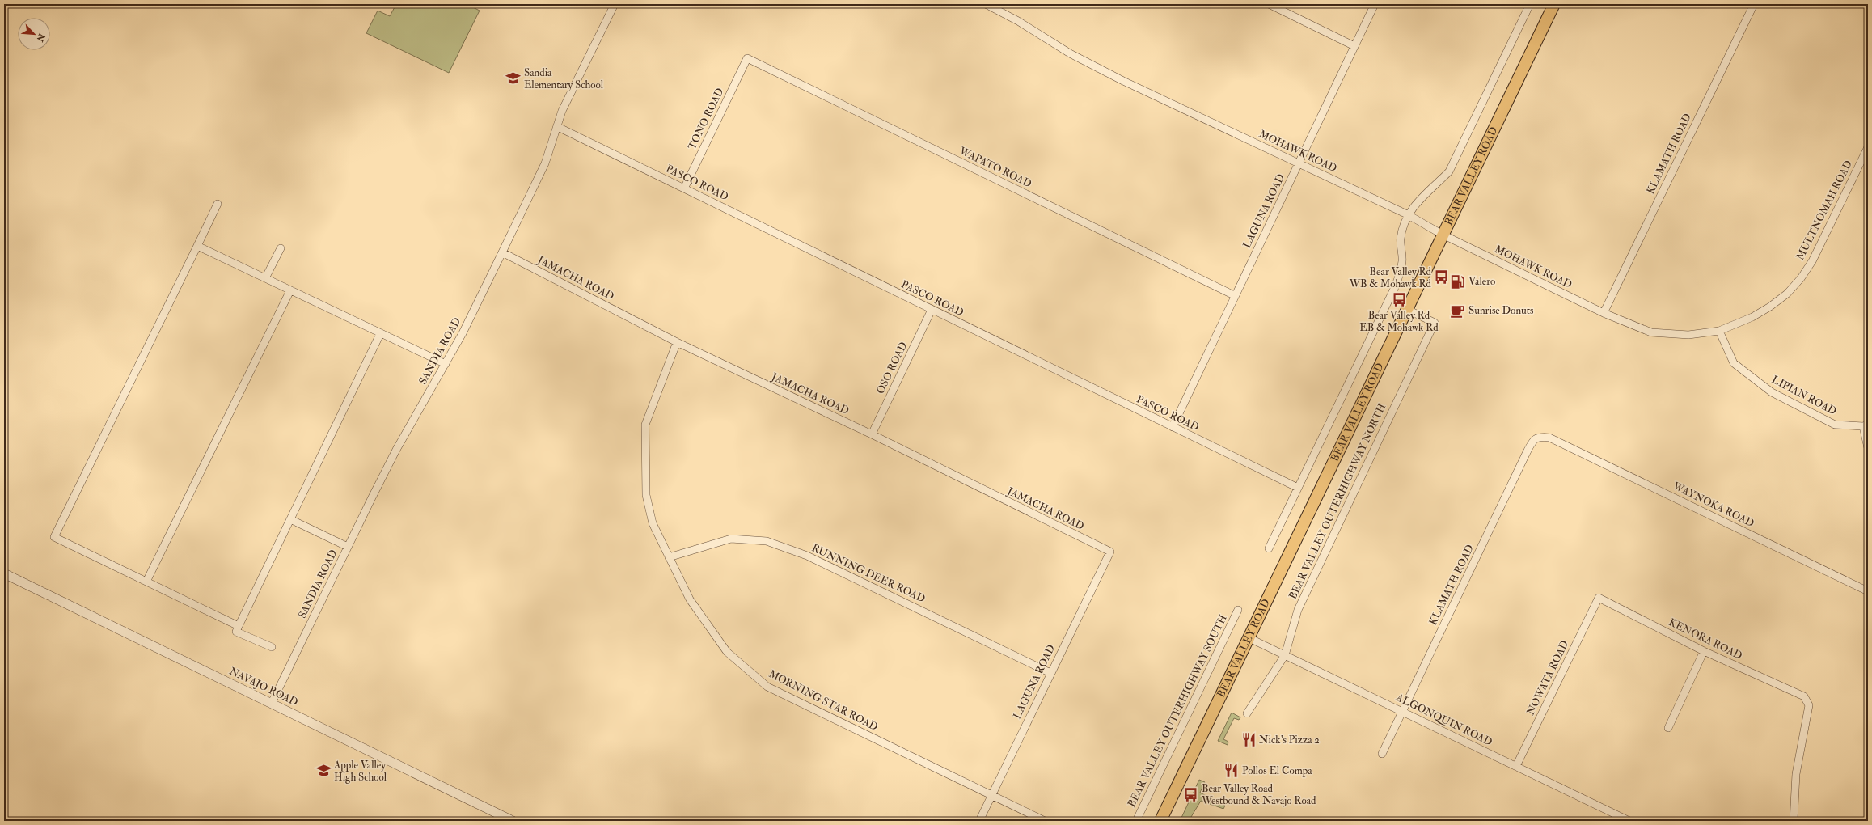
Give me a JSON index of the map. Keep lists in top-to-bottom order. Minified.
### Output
{"streets":{"main road":["BEAR VALLEY ROAD"],"street":["TONO ROAD","MOHAWK ROAD","KLAMATH ROAD","WAPATO ROAD","PASCO ROAD","MULTNOMAH ROAD","LAGUNA ROAD","JAMACHA ROAD","SANDIA ROAD","OSO ROAD","LIPIAN ROAD","BEAR VALLEY OUTERHIGHWAY NORTH","WAYNOKA ROAD","RUNNING DEER ROAD","KENORA ROAD","NOWATA ROAD","NAVAJO ROAD","MORNING STAR ROAD","BEAR VALLEY OUTERHIGHWAY SOUTH","ALGONQUIN ROAD"]},"crossings":[["TONO ROAD","WAPATO ROAD"],["TONO ROAD","PASCO ROAD"],["MOHAWK ROAD","KLAMATH ROAD"],["MOHAWK ROAD","BEAR VALLEY ROAD"],["MOHAWK ROAD","MULTNOMAH ROAD"],["MOHAWK ROAD","LAGUNA ROAD"],["KLAMATH ROAD","MULTNOMAH ROAD"],["KLAMATH ROAD","WAYNOKA ROAD"],["KLAMATH ROAD","ALGONQUIN ROAD"],["WAPATO ROAD","LAGUNA ROAD"],["BEAR VALLEY ROAD","BEAR VALLEY OUTERHIGHWAY NORTH"],["BEAR VALLEY ROAD","ALGONQUIN ROAD"],["PASCO ROAD","LAGUNA ROAD"],["PASCO ROAD","SANDIA ROAD"],["PASCO ROAD","OSO ROAD"],["MULTNOMAH ROAD","LIPIAN ROAD"],["LAGUNA ROAD","JAMACHA ROAD"],["LAGUNA ROAD","RUNNING DEER ROAD"],["LAGUNA ROAD","MORNING STAR ROAD"],["JAMACHA ROAD","SANDIA ROAD"],["JAMACHA ROAD","OSO ROAD"],["JAMACHA ROAD","MORNING STAR ROAD"],["SANDIA ROAD","NAVAJO ROAD"],["BEAR VALLEY OUTERHIGHWAY NORTH","ALGONQUIN ROAD"],["RUNNING DEER ROAD","MORNING STAR ROAD"],["KENORA ROAD","NOWATA ROAD"],["NOWATA ROAD","ALGONQUIN ROAD"]],"places":{"school or university":["Sandia Elementary School","Apple Valley High School"],"bus stop":["Bear Valley Rd WB & Mohawk Rd","Bear Valley Rd EB & Mohawk Rd","Bear Valley Road Westbound & Navajo Road"],"fuel station":["Valero"],"cafe":["Sunrise Donuts"],"restaurant":["Nick's Pizza 2","Pollos El Compa"]},"north":"bottom right"}
